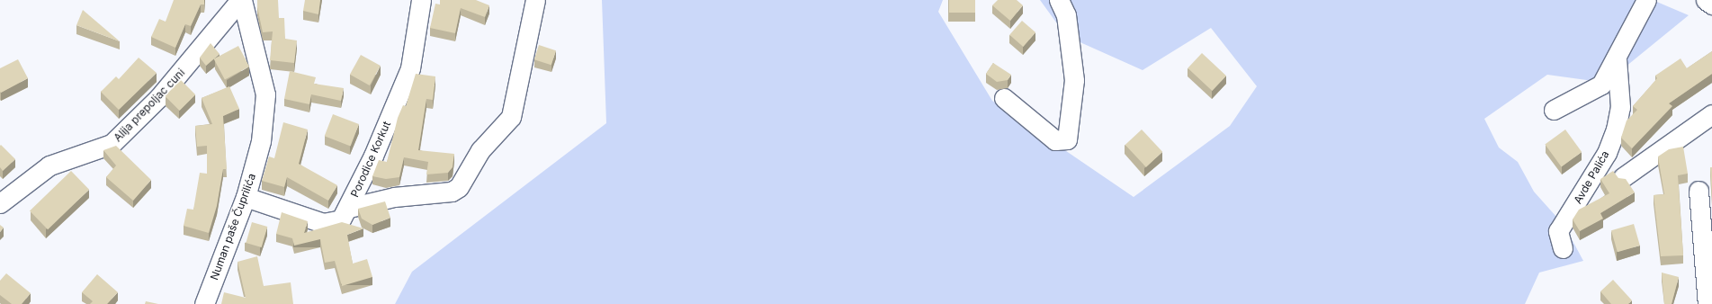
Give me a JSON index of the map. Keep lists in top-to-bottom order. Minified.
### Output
{"streets":{"street":["Alija prepoljac cuni","Porodice Korkut","Avde Palića","Numan paše Čuprilića"]},"crossings":[["Alija prepoljac cuni","Numan paše Čuprilića"],["Porodice Korkut","Numan paše Čuprilića"]]}
